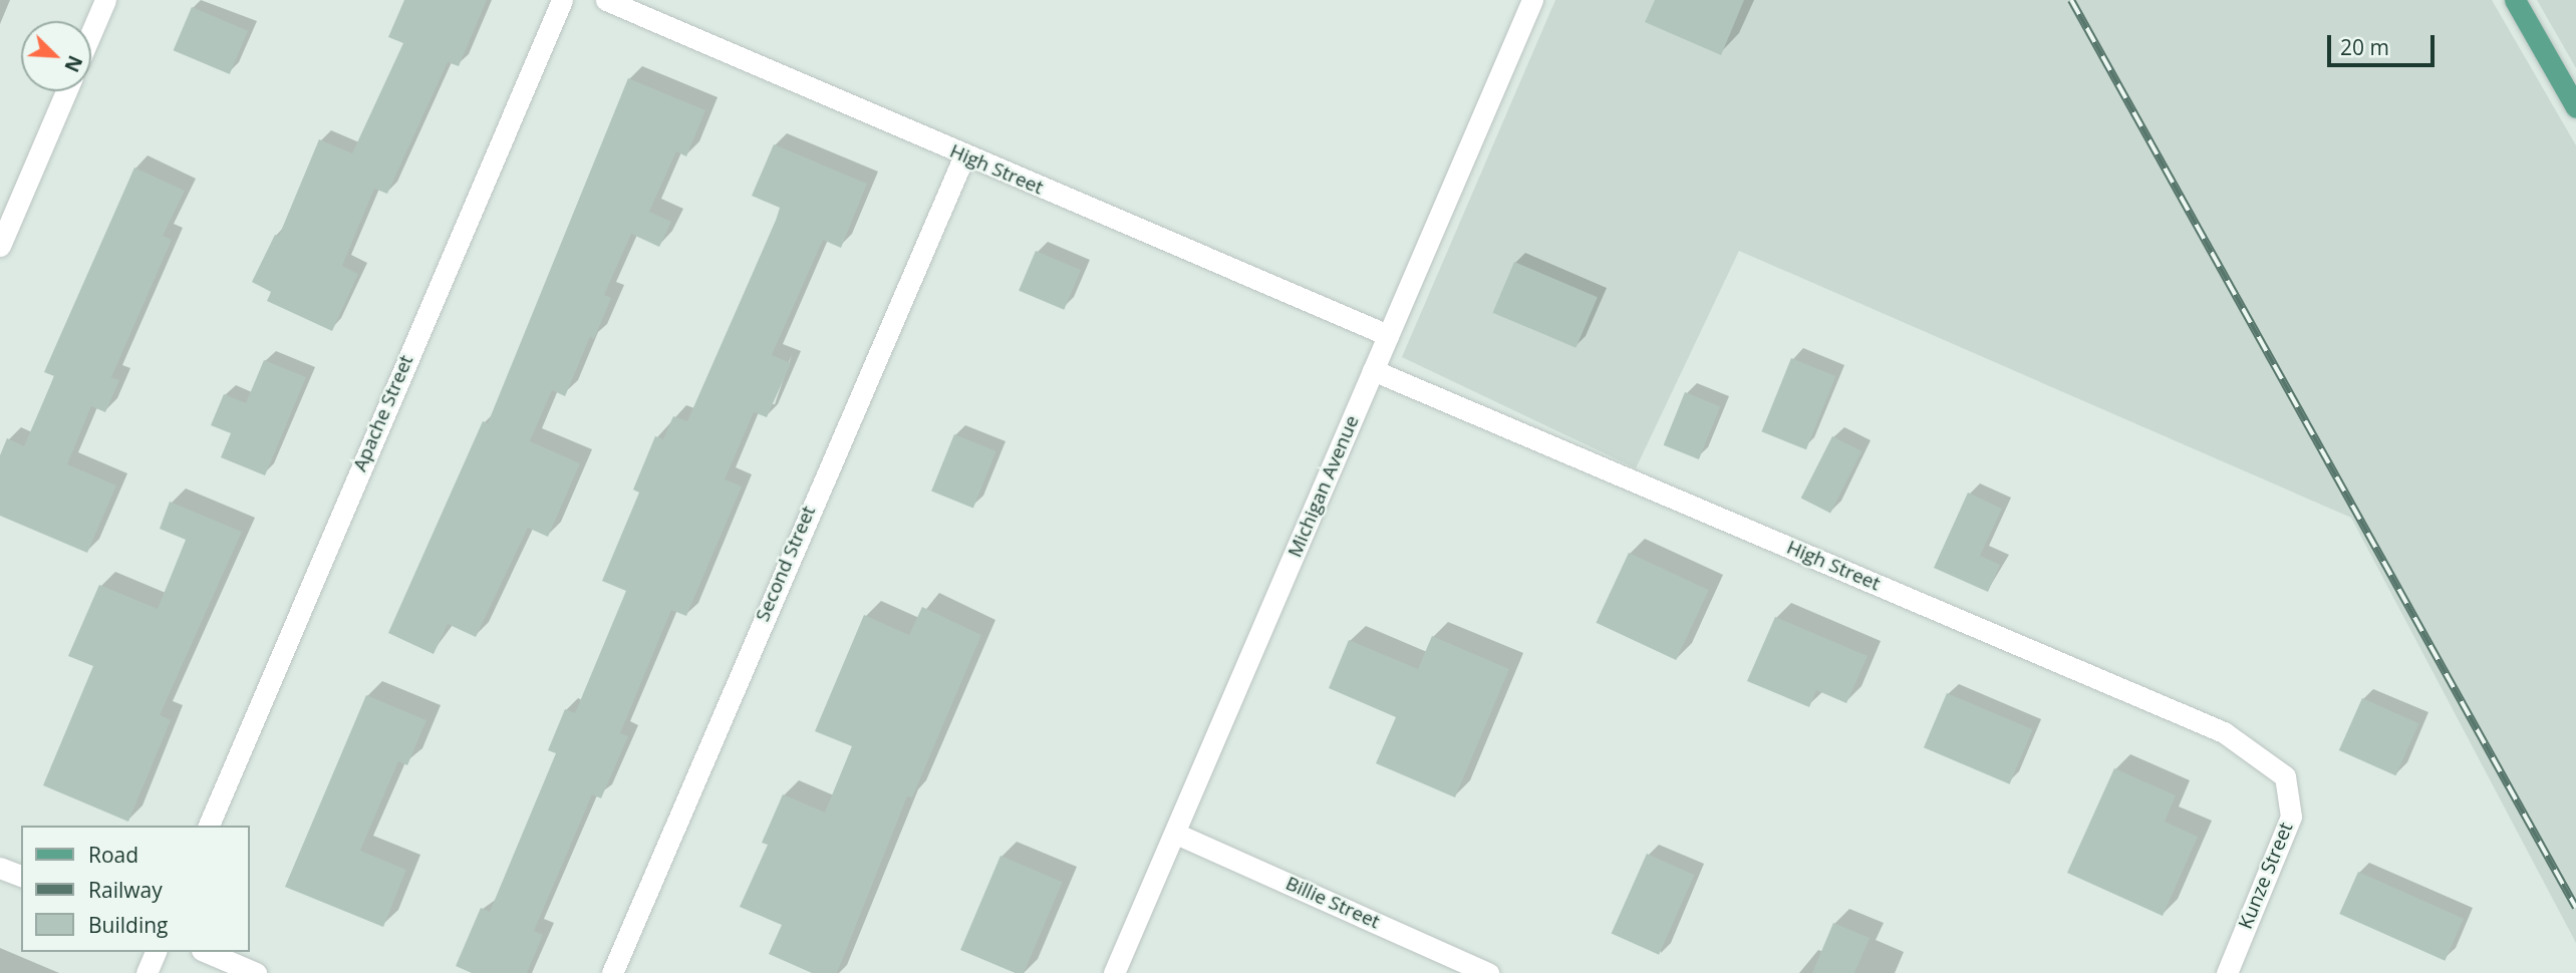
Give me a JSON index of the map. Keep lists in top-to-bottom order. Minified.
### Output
{"streets":{"street":["High Street","Apache Street","Michigan Avenue","Second Street","Kunze Street","Billie Street"]},"crossings":[["High Street","Michigan Avenue"],["High Street","Second Street"],["High Street","Kunze Street"],["Michigan Avenue","Billie Street"]],"legend":["Road","Railway","Building"],"scale_bar":"20 m","north":"bottom right"}
